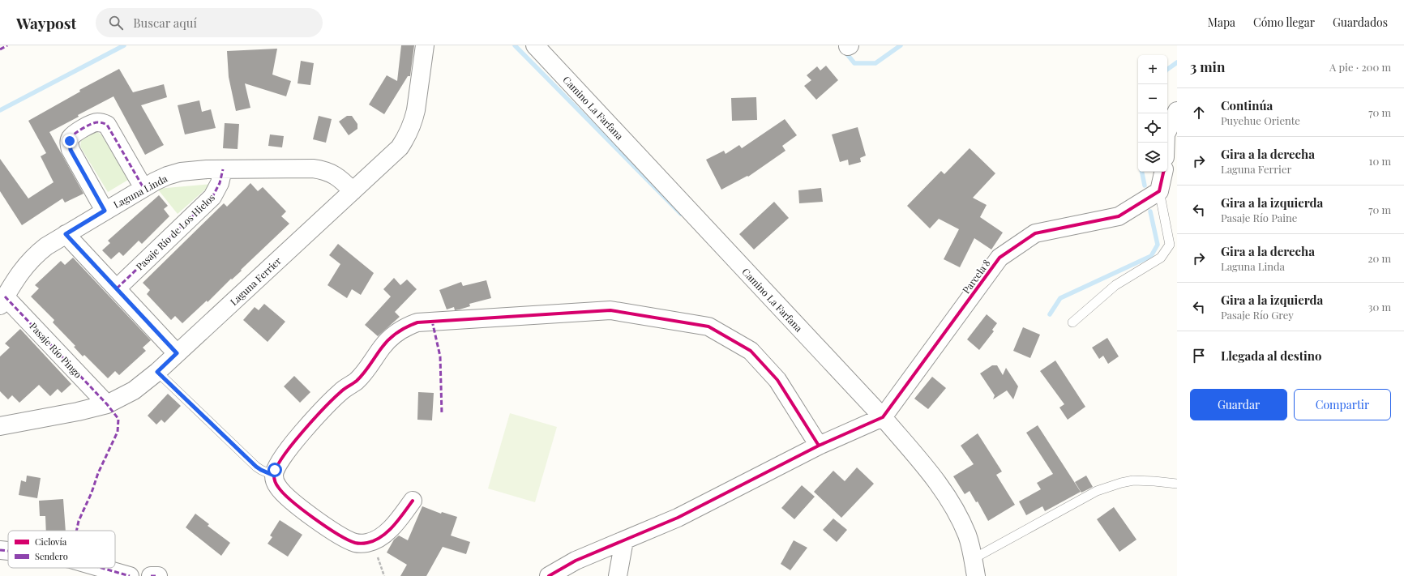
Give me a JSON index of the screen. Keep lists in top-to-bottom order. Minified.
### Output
{"streets":{"street":["Camino La Farfana","Laguna Linda","Pasaje Río de Los Hielos","Parcela 8","Laguna Ferrier","Pasaje Río Pingo"]},"crossings":[["Camino La Farfana","Parcela 8"],["Laguna Linda","Pasaje Río de Los Hielos"],["Laguna Linda","Laguna Ferrier"],["Laguna Linda","Pasaje Río Pingo"],["Laguna Ferrier","Pasaje Río Pingo"]],"legend":["Ciclovía","Sendero"],"page":{"header":"Waypost","search":"Buscar aquí","nav":["Mapa","Cómo llegar","Guardados"],"heading":["3 min","A pie · 200 m"],"map_buttons":["+","−"],"list":[["Continúa","Puyehue Oriente","70 m"],["Gira a la derecha","Laguna Ferrier","10 m"],["Gira a la izquierda","Pasaje Río Paine","70 m"],["Gira a la derecha","Laguna Linda","20 m"],["Gira a la izquierda","Pasaje Río Grey","30 m"],"Llegada al destino"],"buttons":["Guardar","Compartir"]}}
